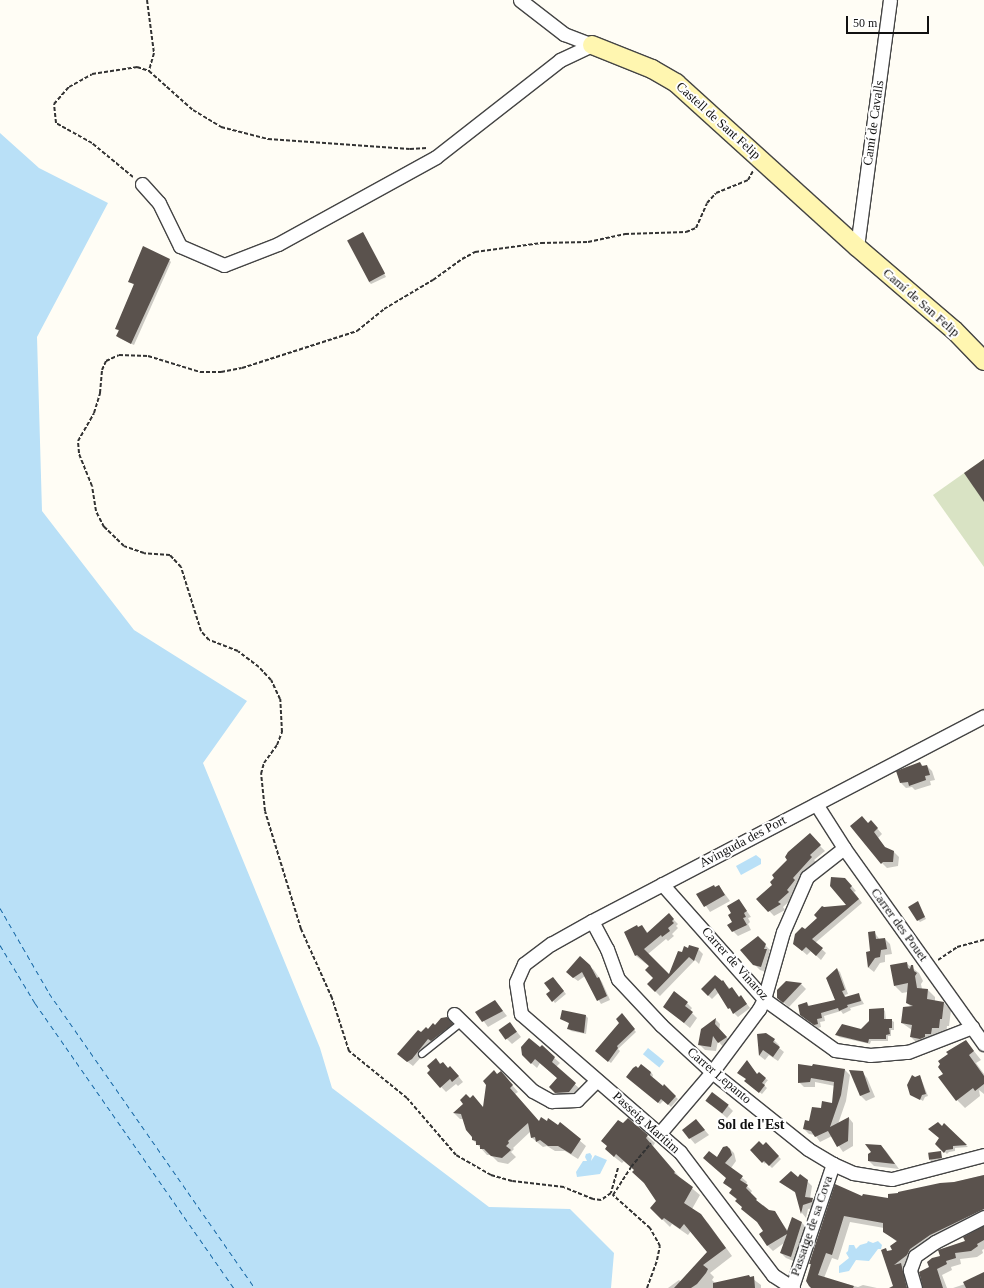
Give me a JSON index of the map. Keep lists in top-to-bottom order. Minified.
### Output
{"streets":{"street":["Castell de Sant Felip","Camí de Cavalls","Camí de San Felip","Avinguda des Port","Carrer des Pouet","Carrer de Vinaroz","Carrer Lepanto","Passeig Marítim","Passatge de sa Cova"]},"crossings":[["Castell de Sant Felip","Camí de Cavalls"],["Castell de Sant Felip","Camí de San Felip"],["Camí de Cavalls","Camí de San Felip"],["Avinguda des Port","Carrer des Pouet"],["Avinguda des Port","Carrer de Vinaroz"],["Avinguda des Port","Carrer Lepanto"],["Avinguda des Port","Passeig Marítim"],["Carrer des Pouet","Carrer de Vinaroz"],["Carrer Lepanto","Passatge de sa Cova"],["Passeig Marítim","Passatge de sa Cova"]],"districts":["Sol de l'Est"],"scale_bar":"50 m"}
